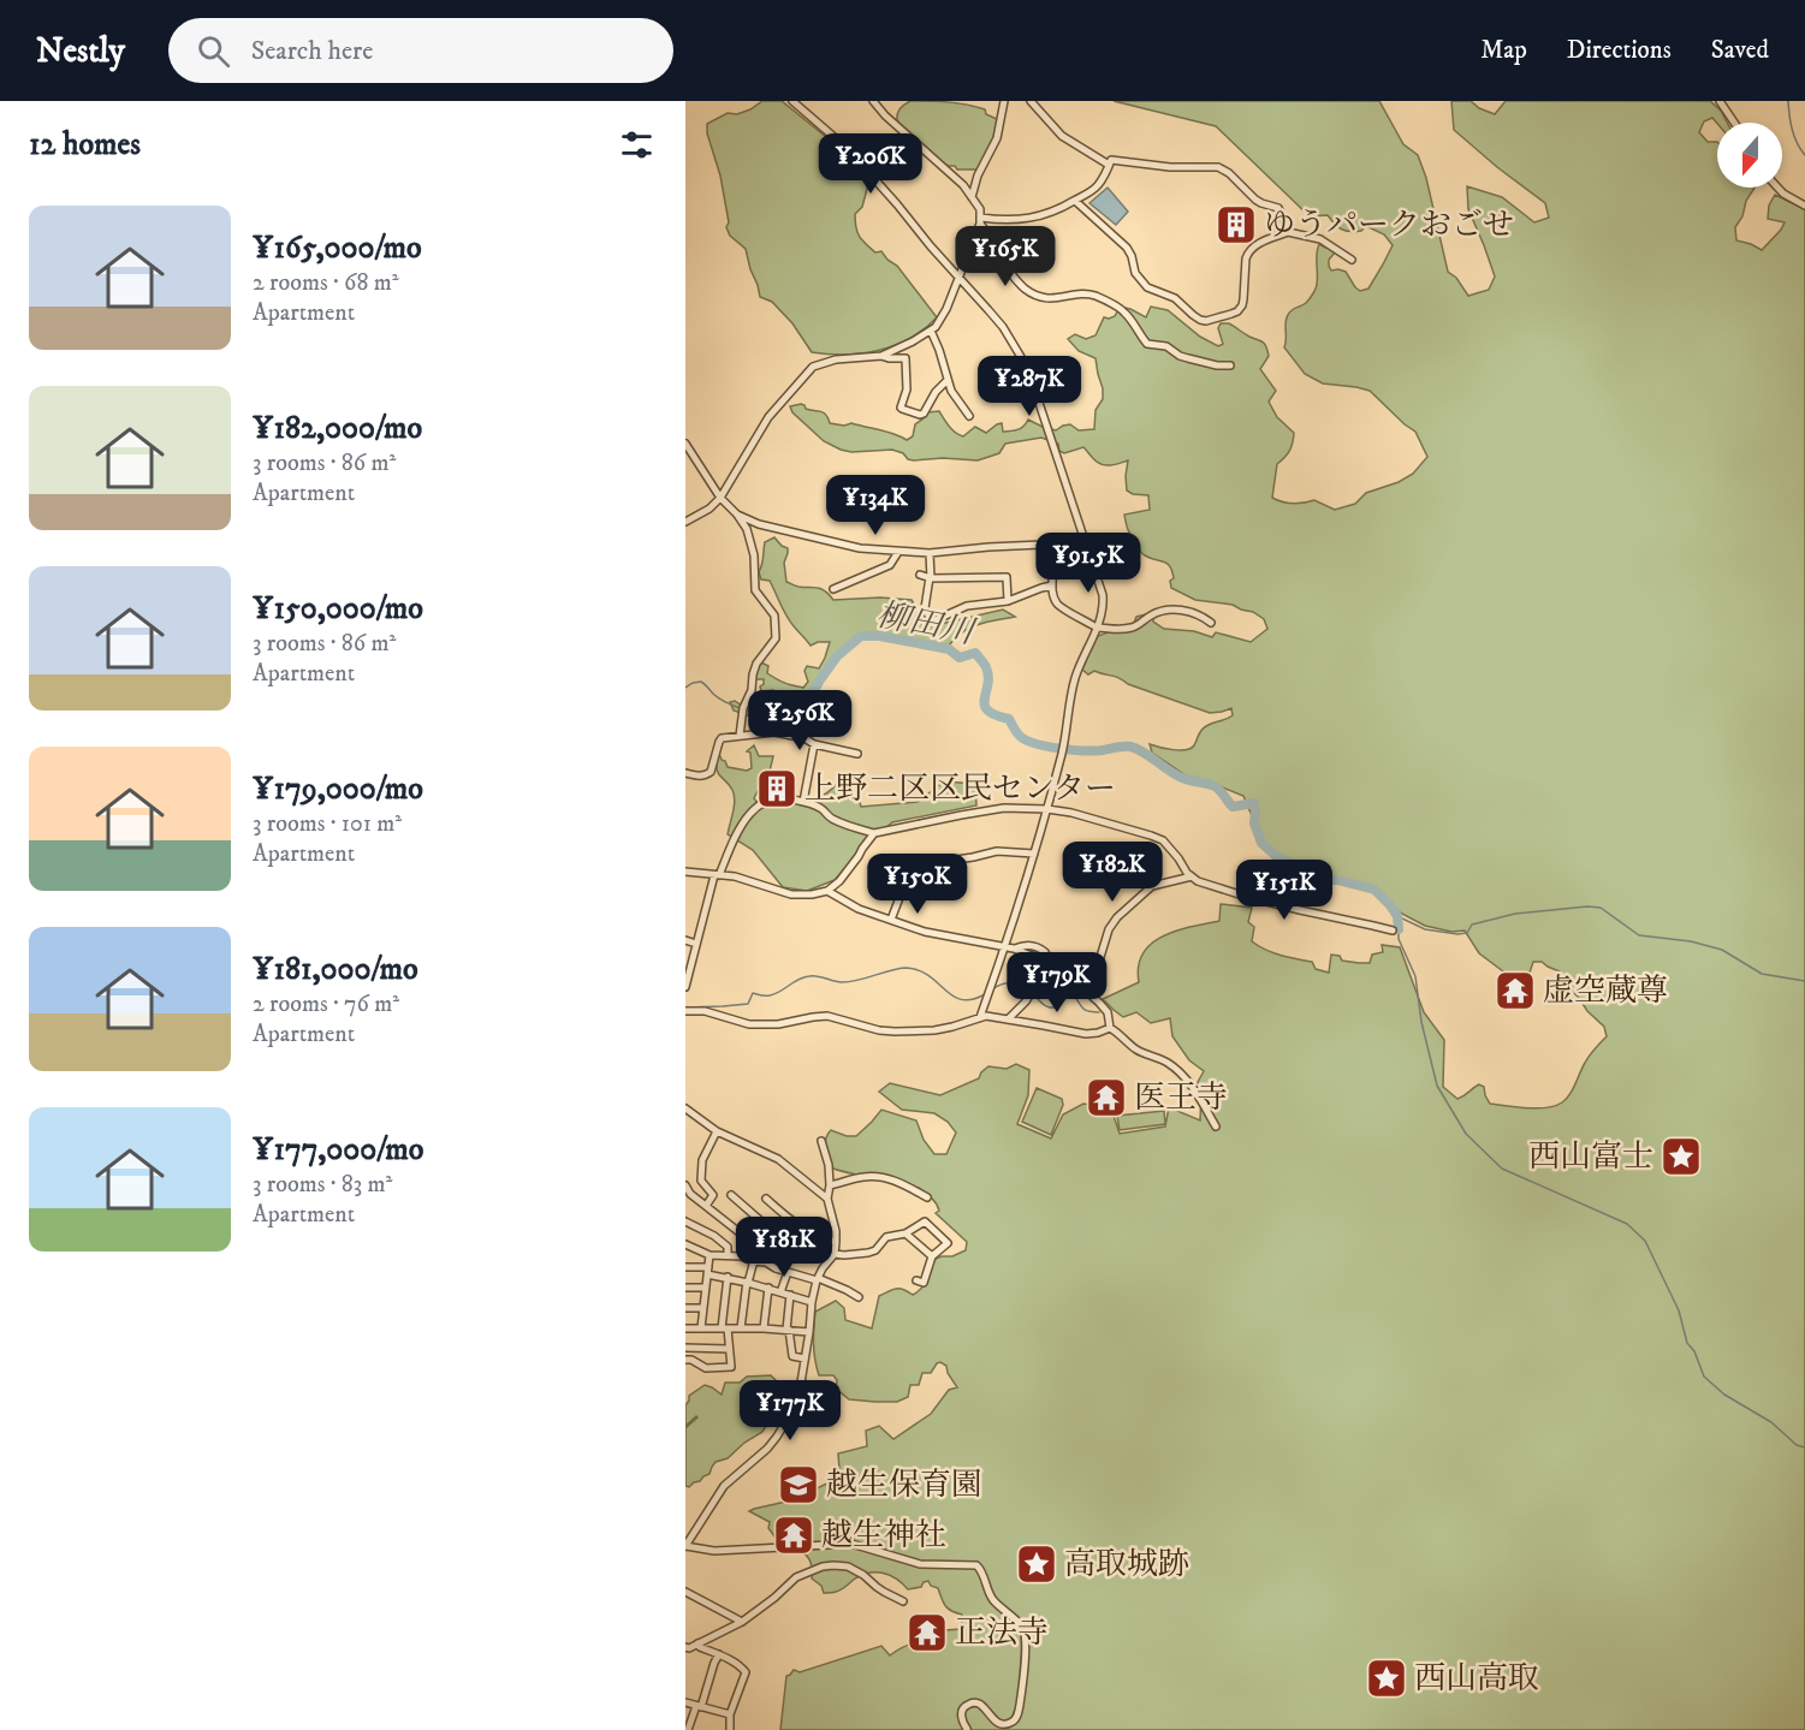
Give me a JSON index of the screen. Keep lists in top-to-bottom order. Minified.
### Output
{"water":["柳田川"],"places":{"building":["ゆうパークおごせ","上野二区区民センター"],"temple":["虚空蔵尊","医王寺","越生神社","正法寺"],"place":["西山富士","高取城跡","西山高取"],"school or university":["越生保育園"]},"north":"bottom","page":{"header":"Nestly","search":"Search here","nav":["Map","Directions","Saved"],"heading":"12 homes","price":["¥206K","¥165K","¥287K","¥134K","¥91.5K","¥256K","¥182K","¥150K","¥151K","¥179K","¥181K","¥177K"],"list":[{"name":"¥165,000/mo","note":"2 rooms · 68 m² · Apartment"},{"name":"¥182,000/mo","note":"3 rooms · 86 m² · Apartment"},{"name":"¥150,000/mo","note":"3 rooms · 86 m² · Apartment"},{"name":"¥179,000/mo","note":"3 rooms · 101 m² · Apartment"},{"name":"¥181,000/mo","note":"2 rooms · 76 m² · Apartment"},{"name":"¥177,000/mo","note":"3 rooms · 83 m² · Apartment"}]}}
